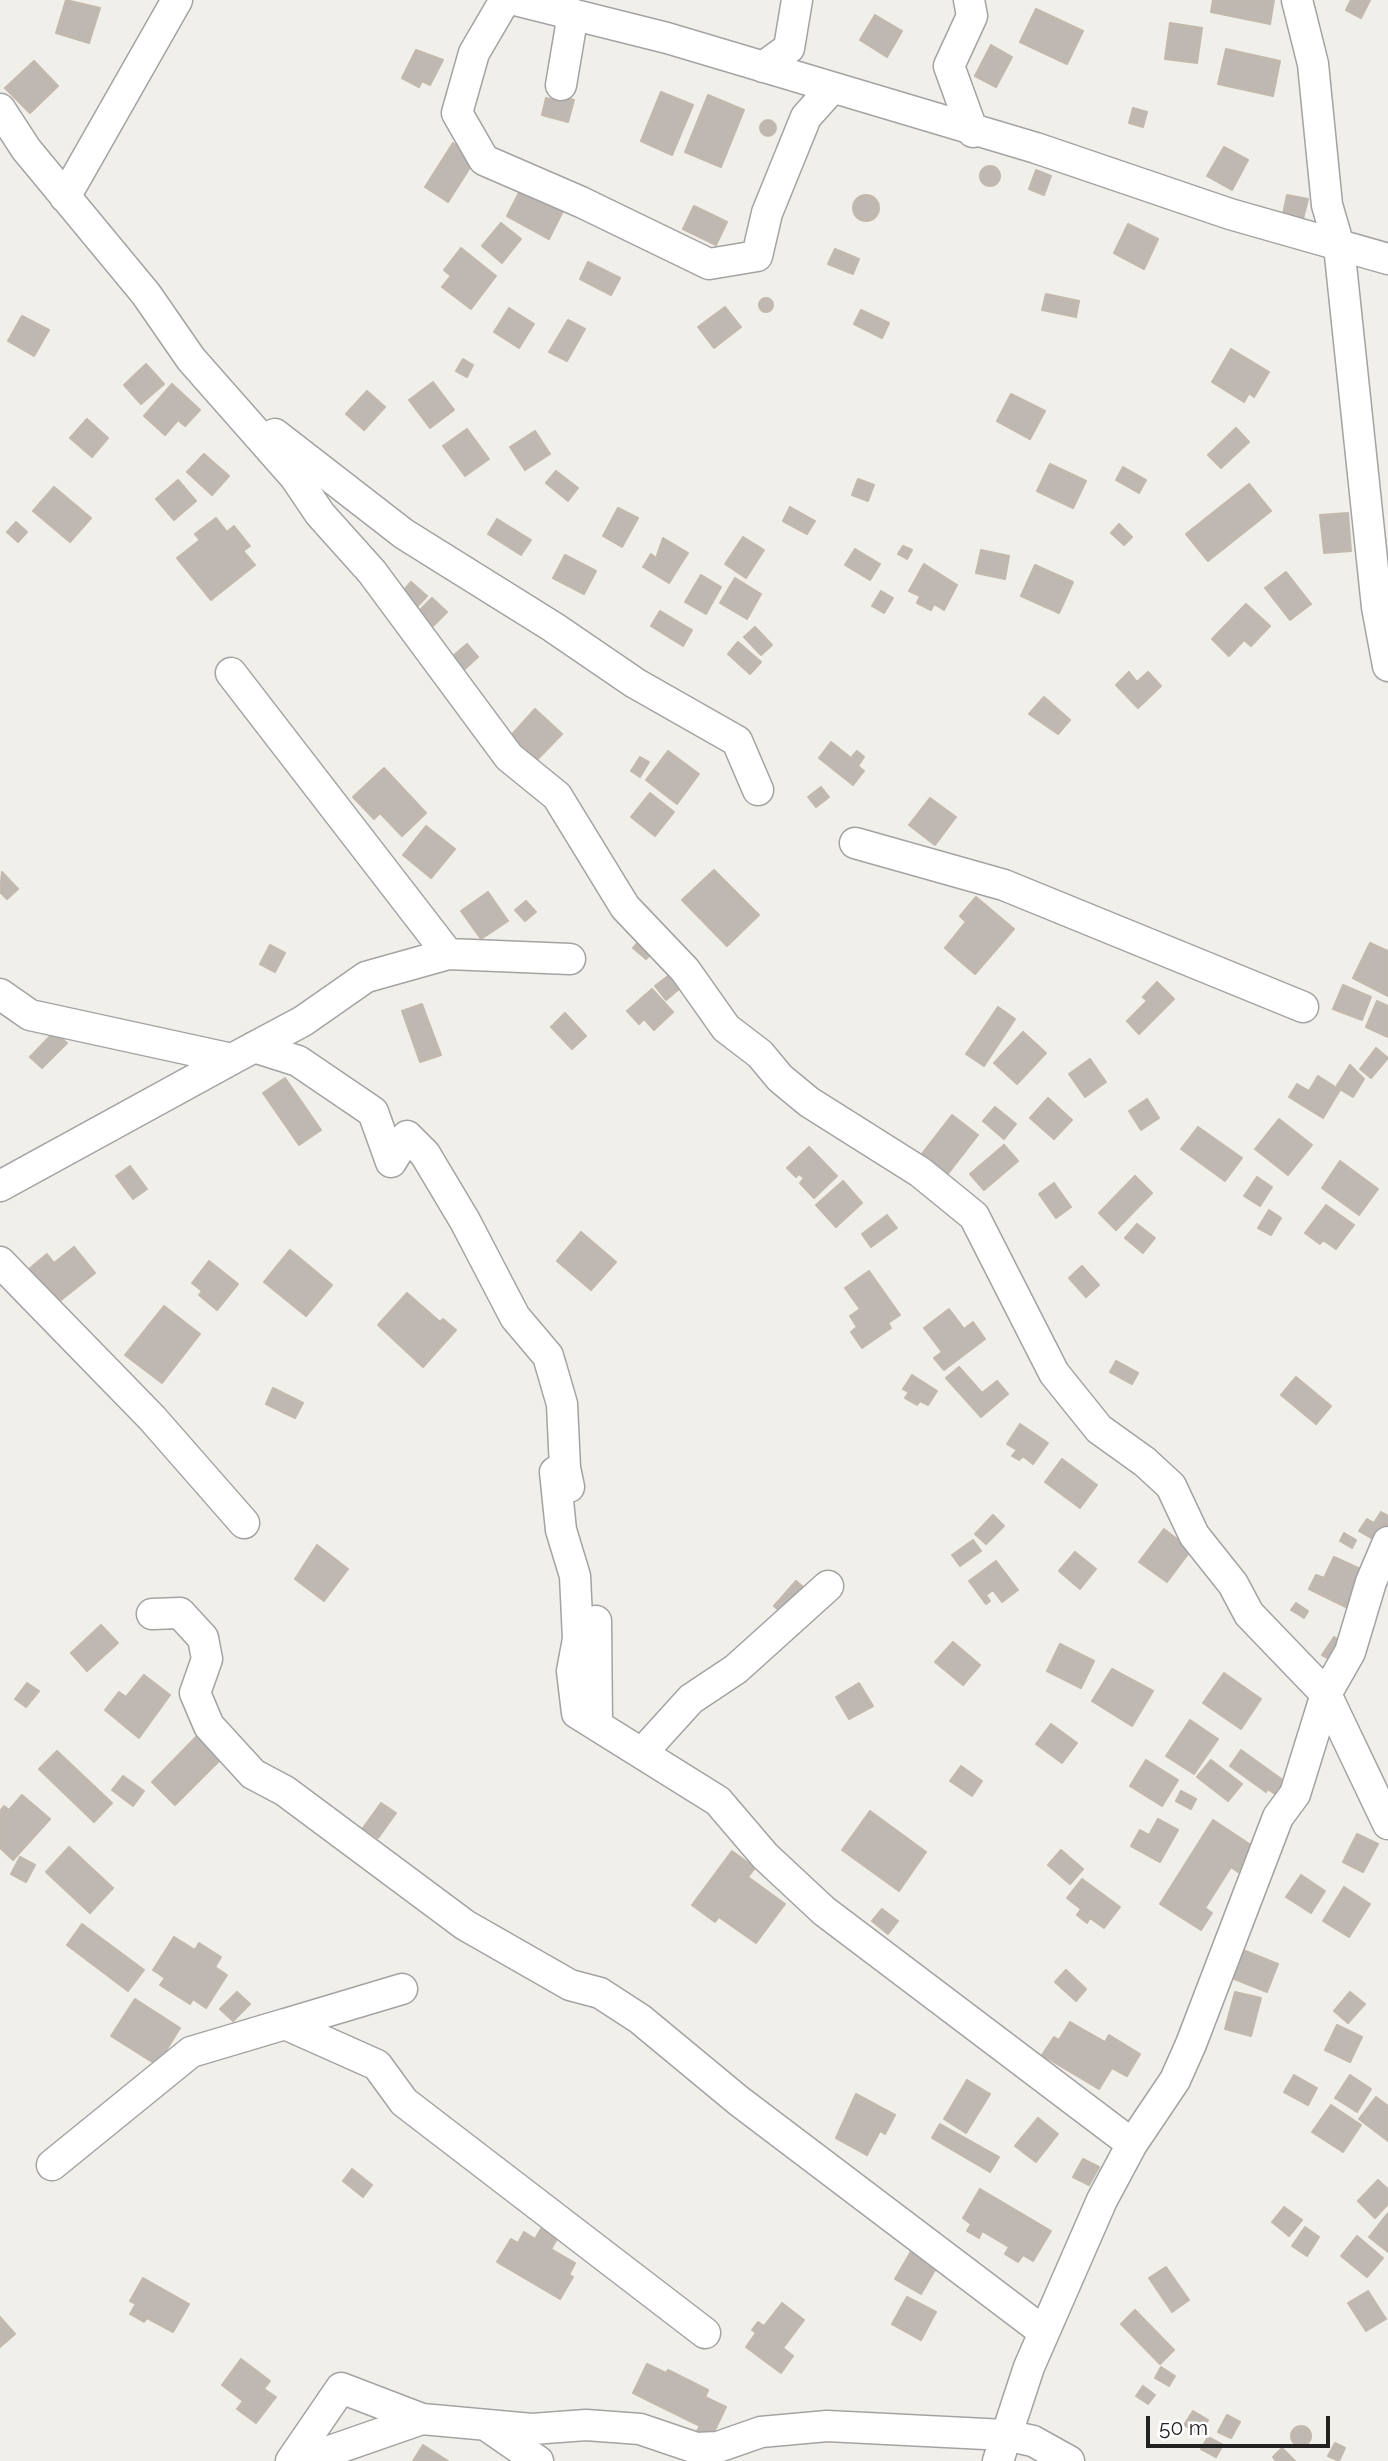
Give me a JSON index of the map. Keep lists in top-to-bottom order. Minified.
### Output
{"scale_bar":"50 m"}
